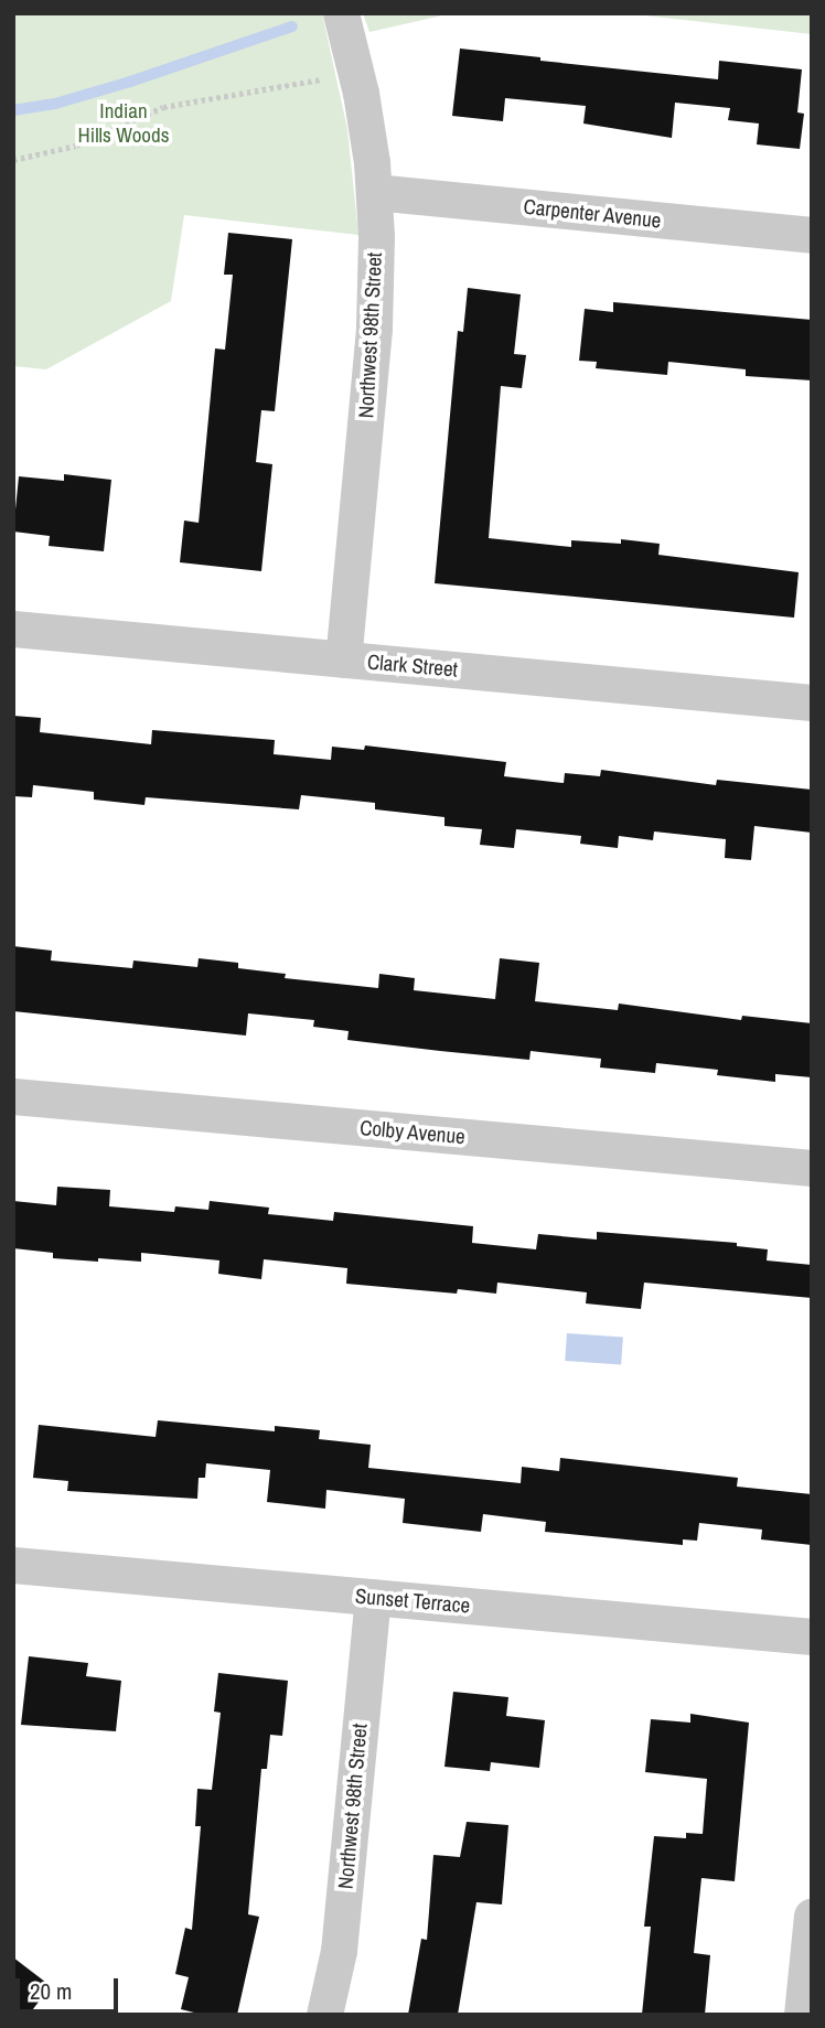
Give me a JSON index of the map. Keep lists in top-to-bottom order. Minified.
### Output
{"streets":{"street":["Carpenter Avenue","Northwest 98th Street","Clark Street","Colby Avenue","Sunset Terrace"]},"crossings":[["Carpenter Avenue","Northwest 98th Street"],["Northwest 98th Street","Clark Street"],["Northwest 98th Street","Sunset Terrace"]],"parks":["Indian Hills Woods"],"scale_bar":"20 m"}
